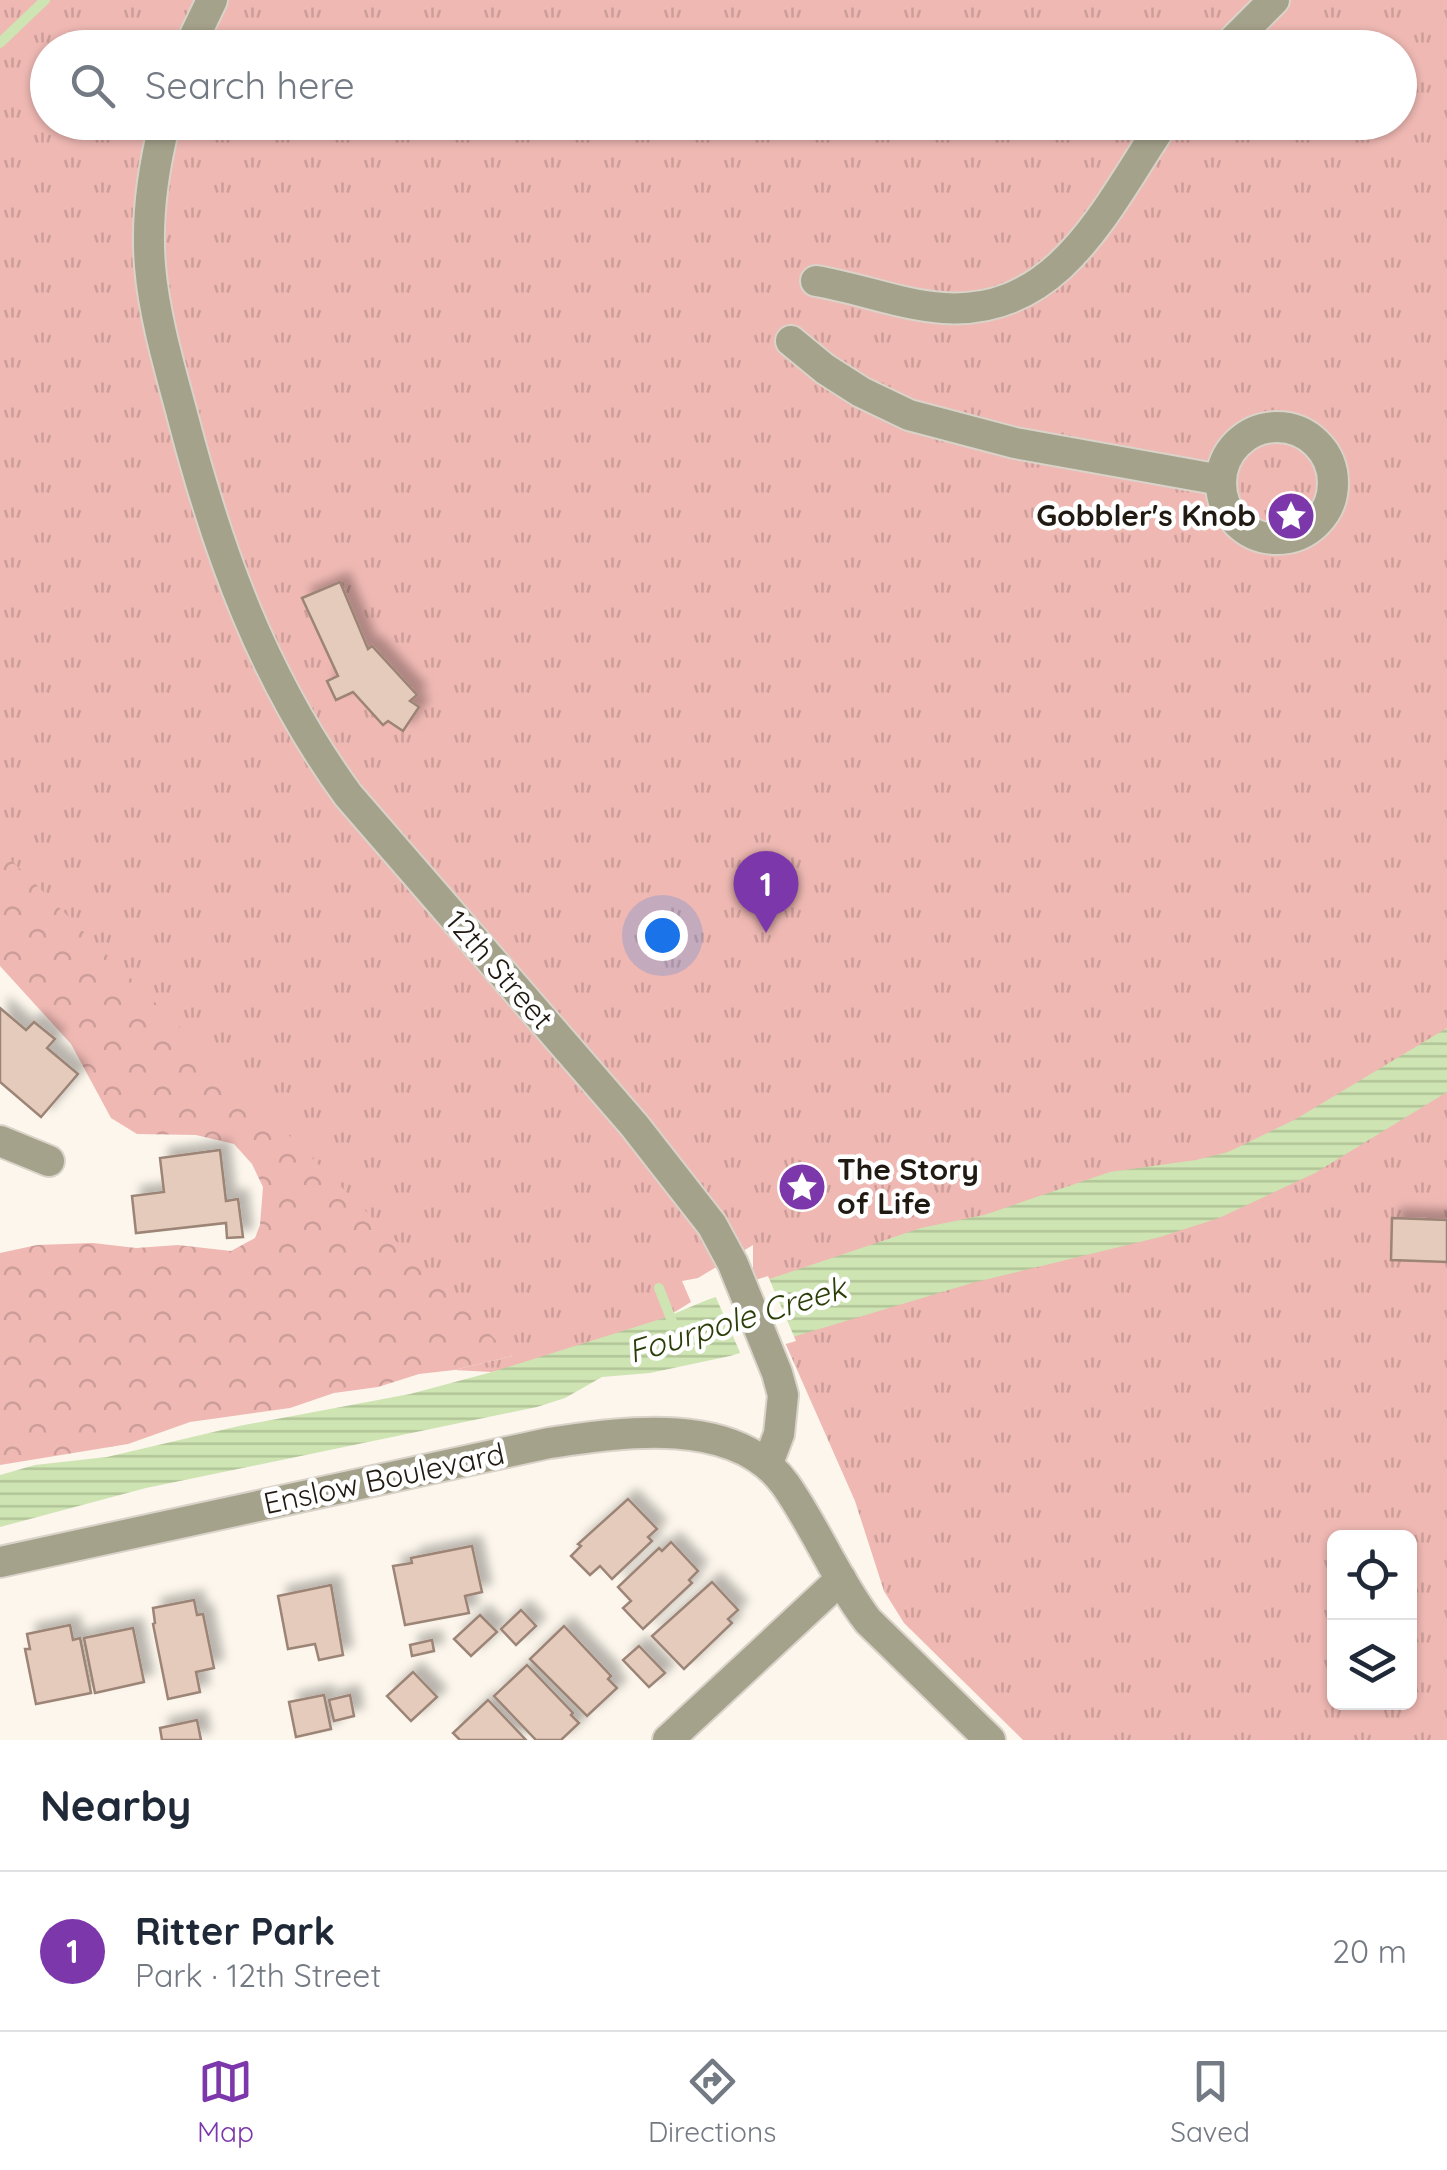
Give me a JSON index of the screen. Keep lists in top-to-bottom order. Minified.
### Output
{"streets":{"street":["12th Street","Enslow Boulevard"]},"crossings":[["12th Street","Enslow Boulevard"]],"water":["Fourpole Creek"],"places":{"place":["Gobbler's Knob","The Story of Life"]},"page":{"search":"Search here","pins":"1","heading":"Nearby","list":[{"mark":"1","name":"Ritter Park","note":"Park · 12th Street","value":"20 m"}],"nav":["Map","Directions","Saved"]}}
